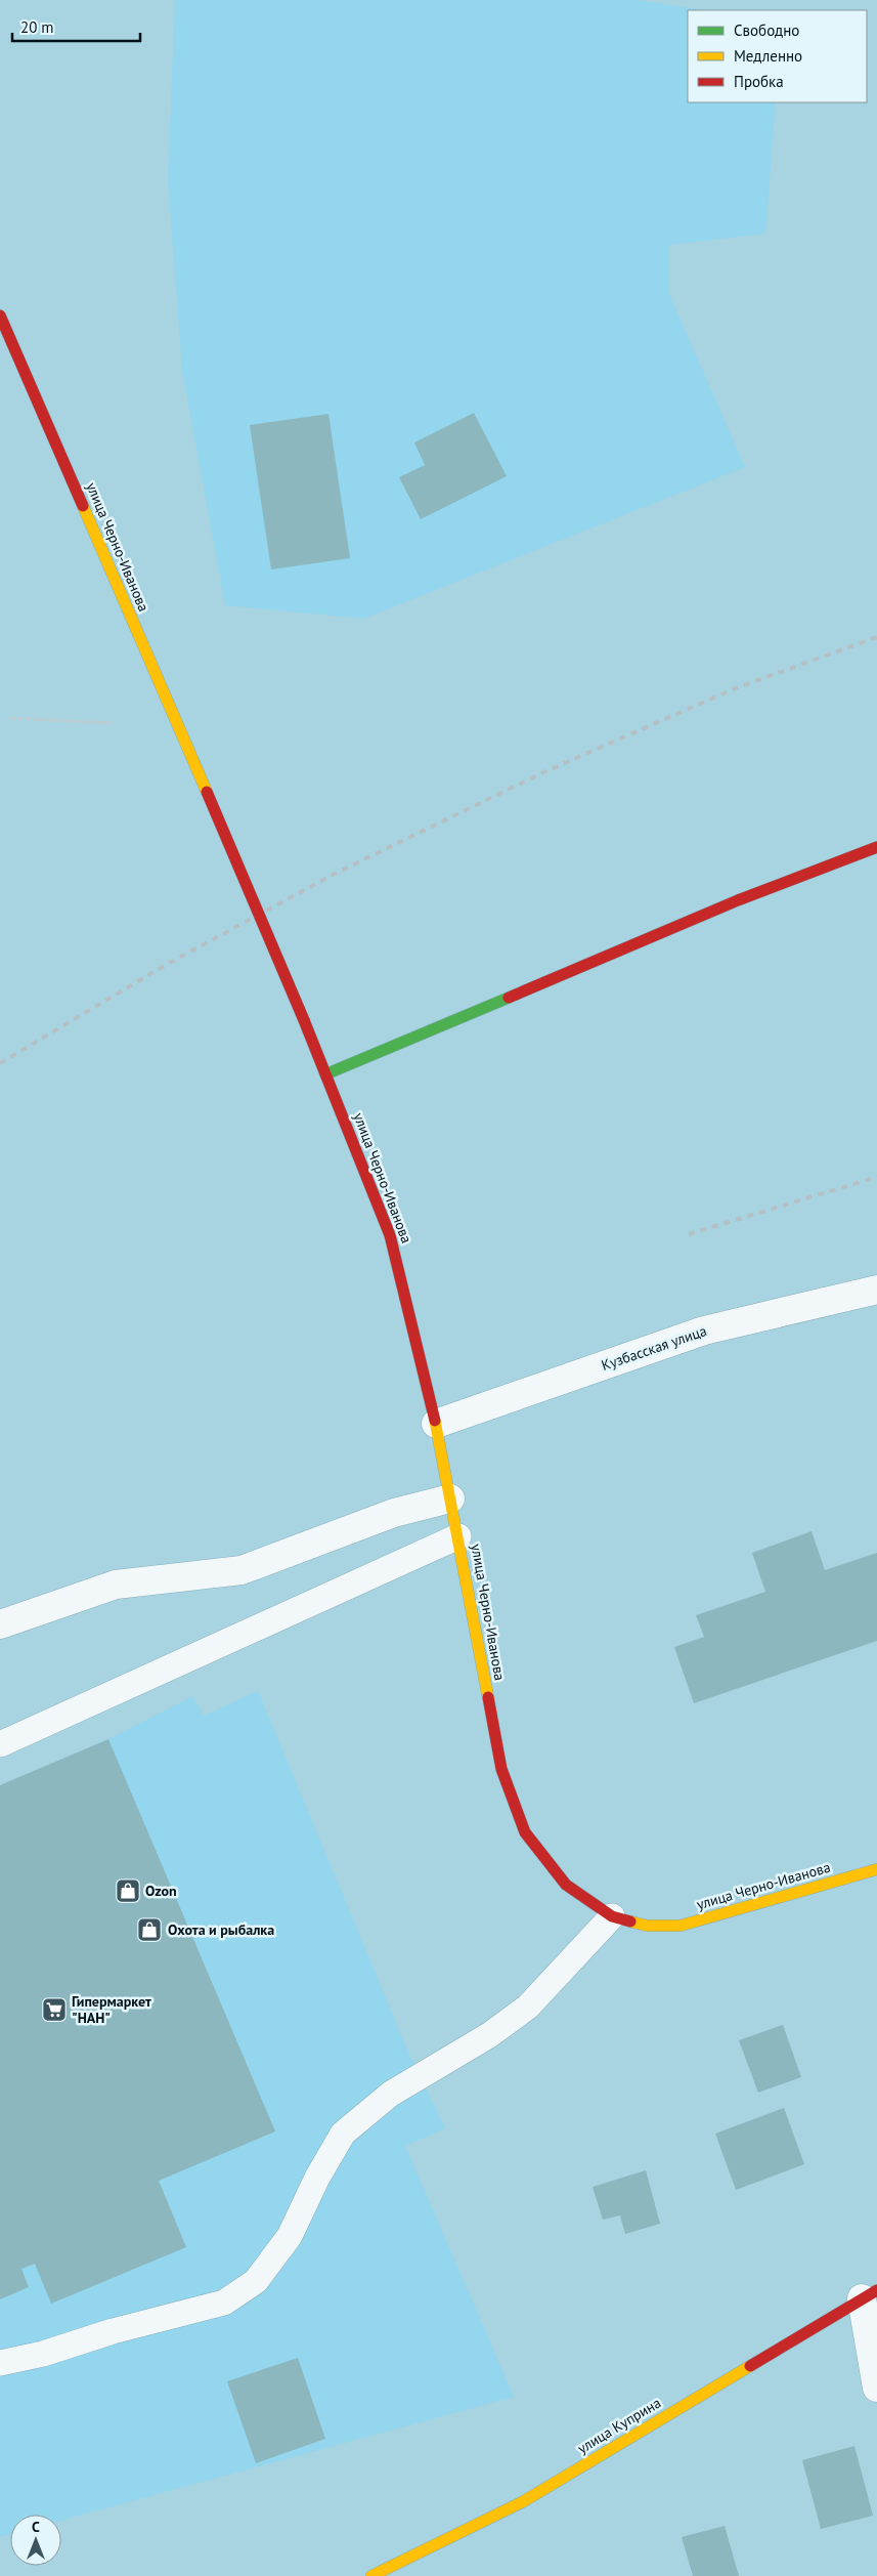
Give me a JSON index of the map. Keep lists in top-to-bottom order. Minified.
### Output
{"streets":{"main road":["улица Черно-Иванова","улица Куприна"],"street":["Кузбасская улица"]},"crossings":[["улица Черно-Иванова","Кузбасская улица"]],"places":{"shop":["Ozon","Охота и рыбалка"],"supermarket":["Гипермаркет \"НАН\""]},"legend":["Свободно","Медленно","Пробка"],"scale_bar":"20 m","north":"top"}
